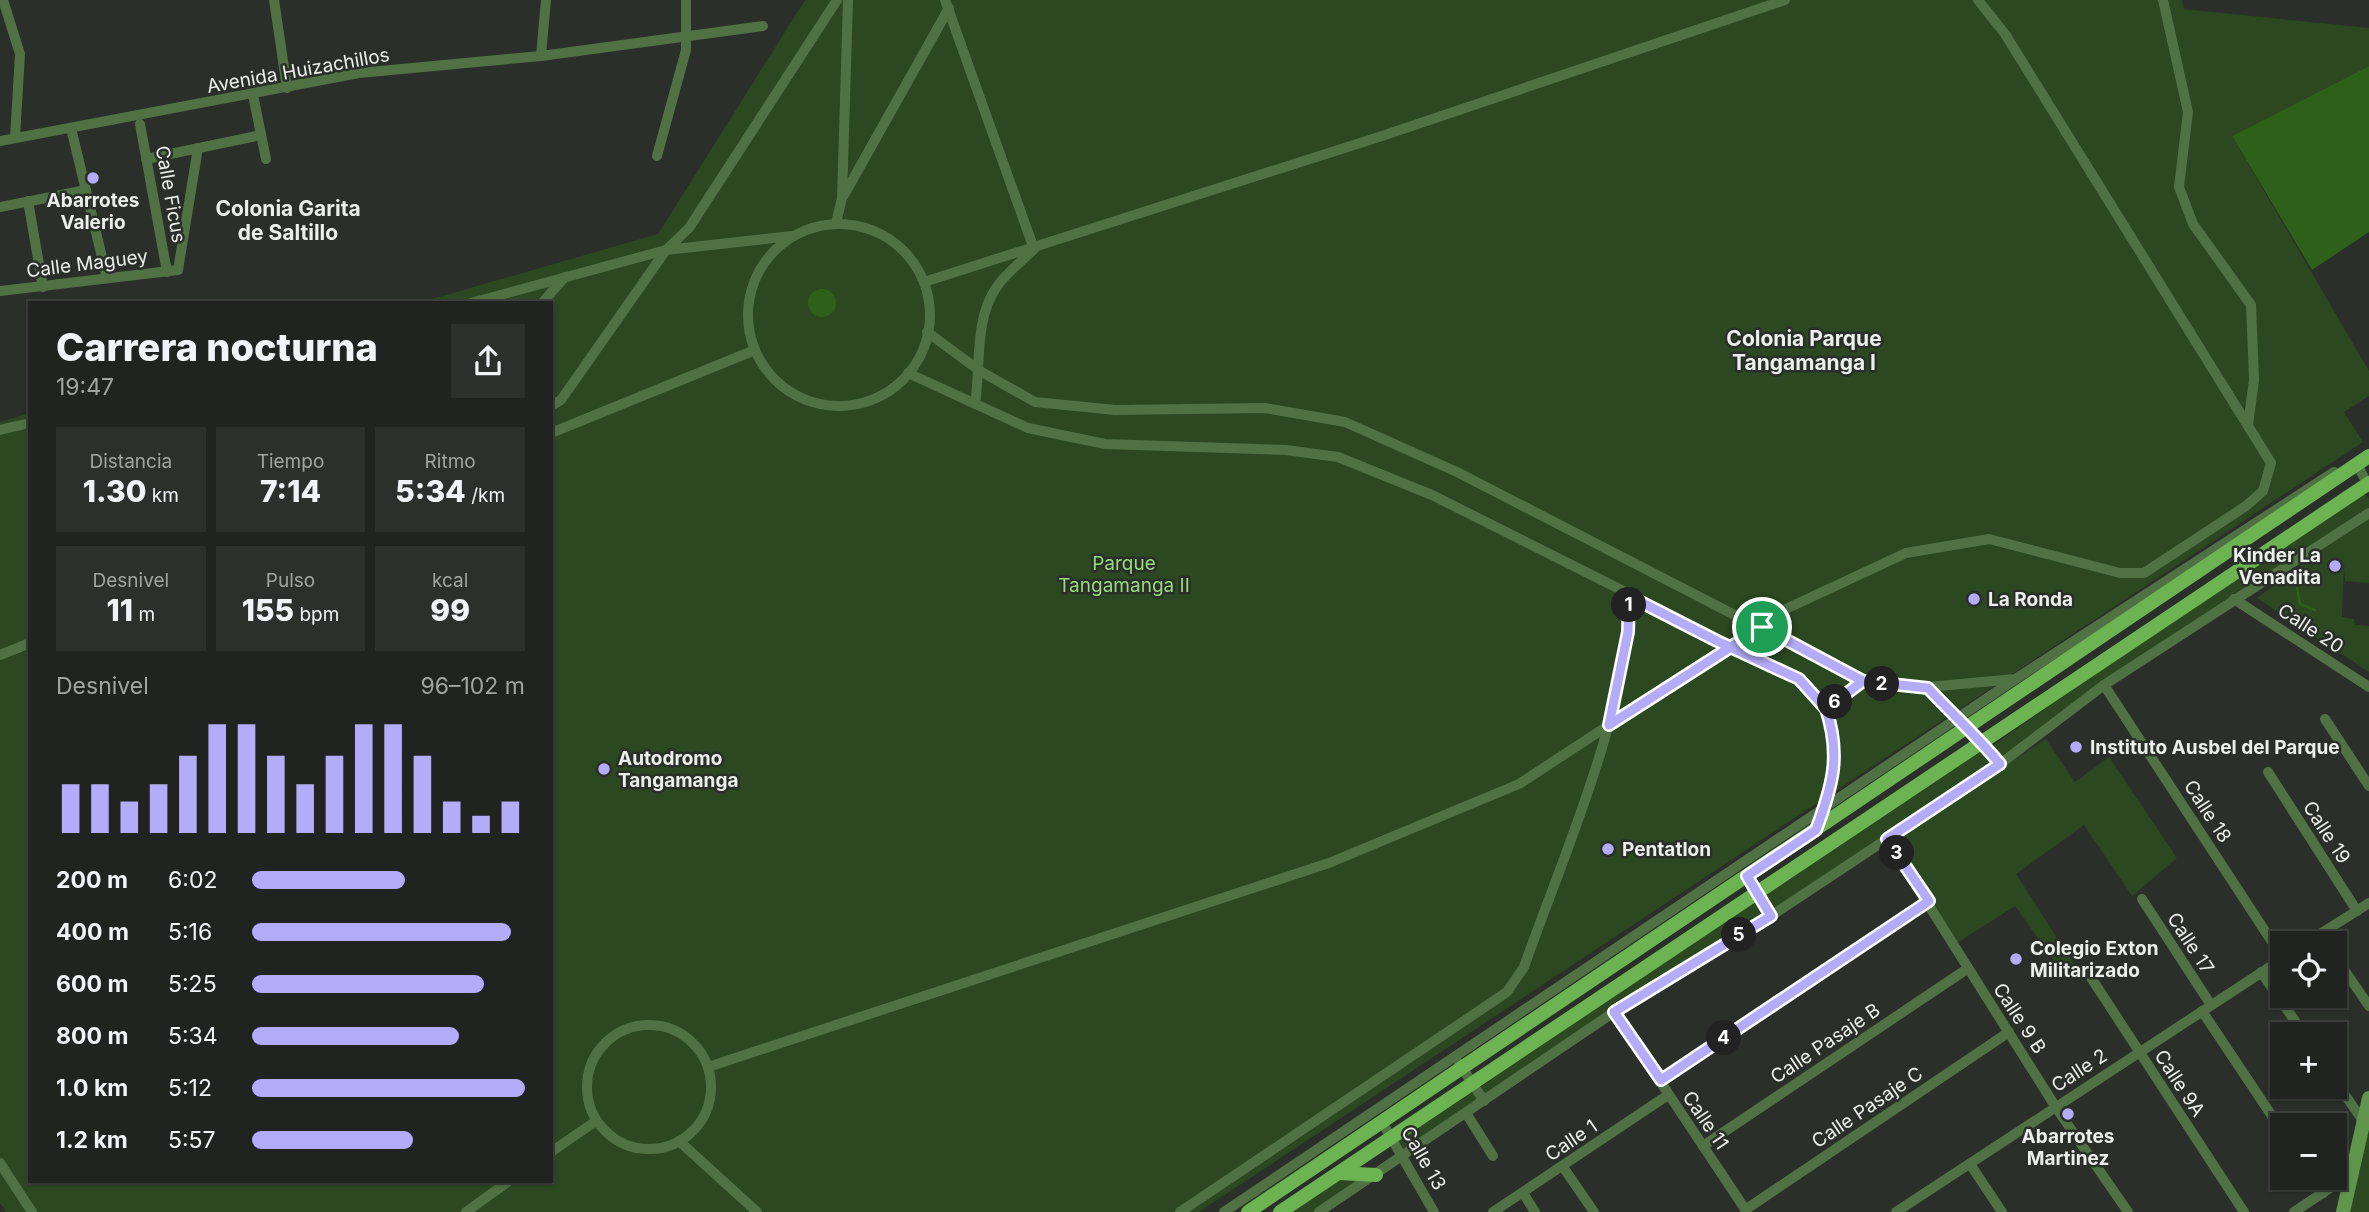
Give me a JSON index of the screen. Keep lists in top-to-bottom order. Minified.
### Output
{"streets":{"street":["Avenida Huizachillos","Calle Ficus","Calle Maguey","Calle 20","Calle 18","Calle 19","Calle 17","Calle 9 B","Calle Pasaje B","Calle 2","Calle 9A","Calle Pasaje C","Calle 11","Calle 1","Calle 13"]},"crossings":[["Calle Ficus","Calle Maguey"],["Calle 17","Calle 2"],["Calle 9 B","Calle Pasaje B"],["Calle 9 B","Calle 2"],["Calle 9 B","Calle Pasaje C"],["Calle Pasaje B","Calle 11"],["Calle 2","Calle 9A"],["Calle Pasaje C","Calle 11"],["Calle 11","Calle 1"]],"districts":["Colonia Garita de Saltillo","Colonia Parque Tangamanga I"],"parks":["Parque Tangamanga II"],"places":["Abarrotes Valerio","Kinder La Venadita","La Ronda","Instituto Ausbel del Parque","Autodromo Tangamanga","Pentatlon","Colegio Exton Militarizado","Abarrotes Martinez"],"page":{"heading":["Carrera nocturna","19:47"],"stats":[["Distancia","1.30 km"],["Tiempo","7:14"],["Ritmo","5:34 /km"],["Desnivel","11 m"],["Pulso","155 bpm"],["kcal","99"]],"pins":["1","2","6","3","5","4"],"chart":["Desnivel","96–102 m"],"list":[{"name":"200 m","note":"6:02"},{"name":"400 m","note":"5:16"},{"name":"600 m","note":"5:25"},{"name":"800 m","note":"5:34"},{"name":"1.0 km","note":"5:12"},{"name":"1.2 km","note":"5:57"}],"map_buttons":["+","−"]}}
